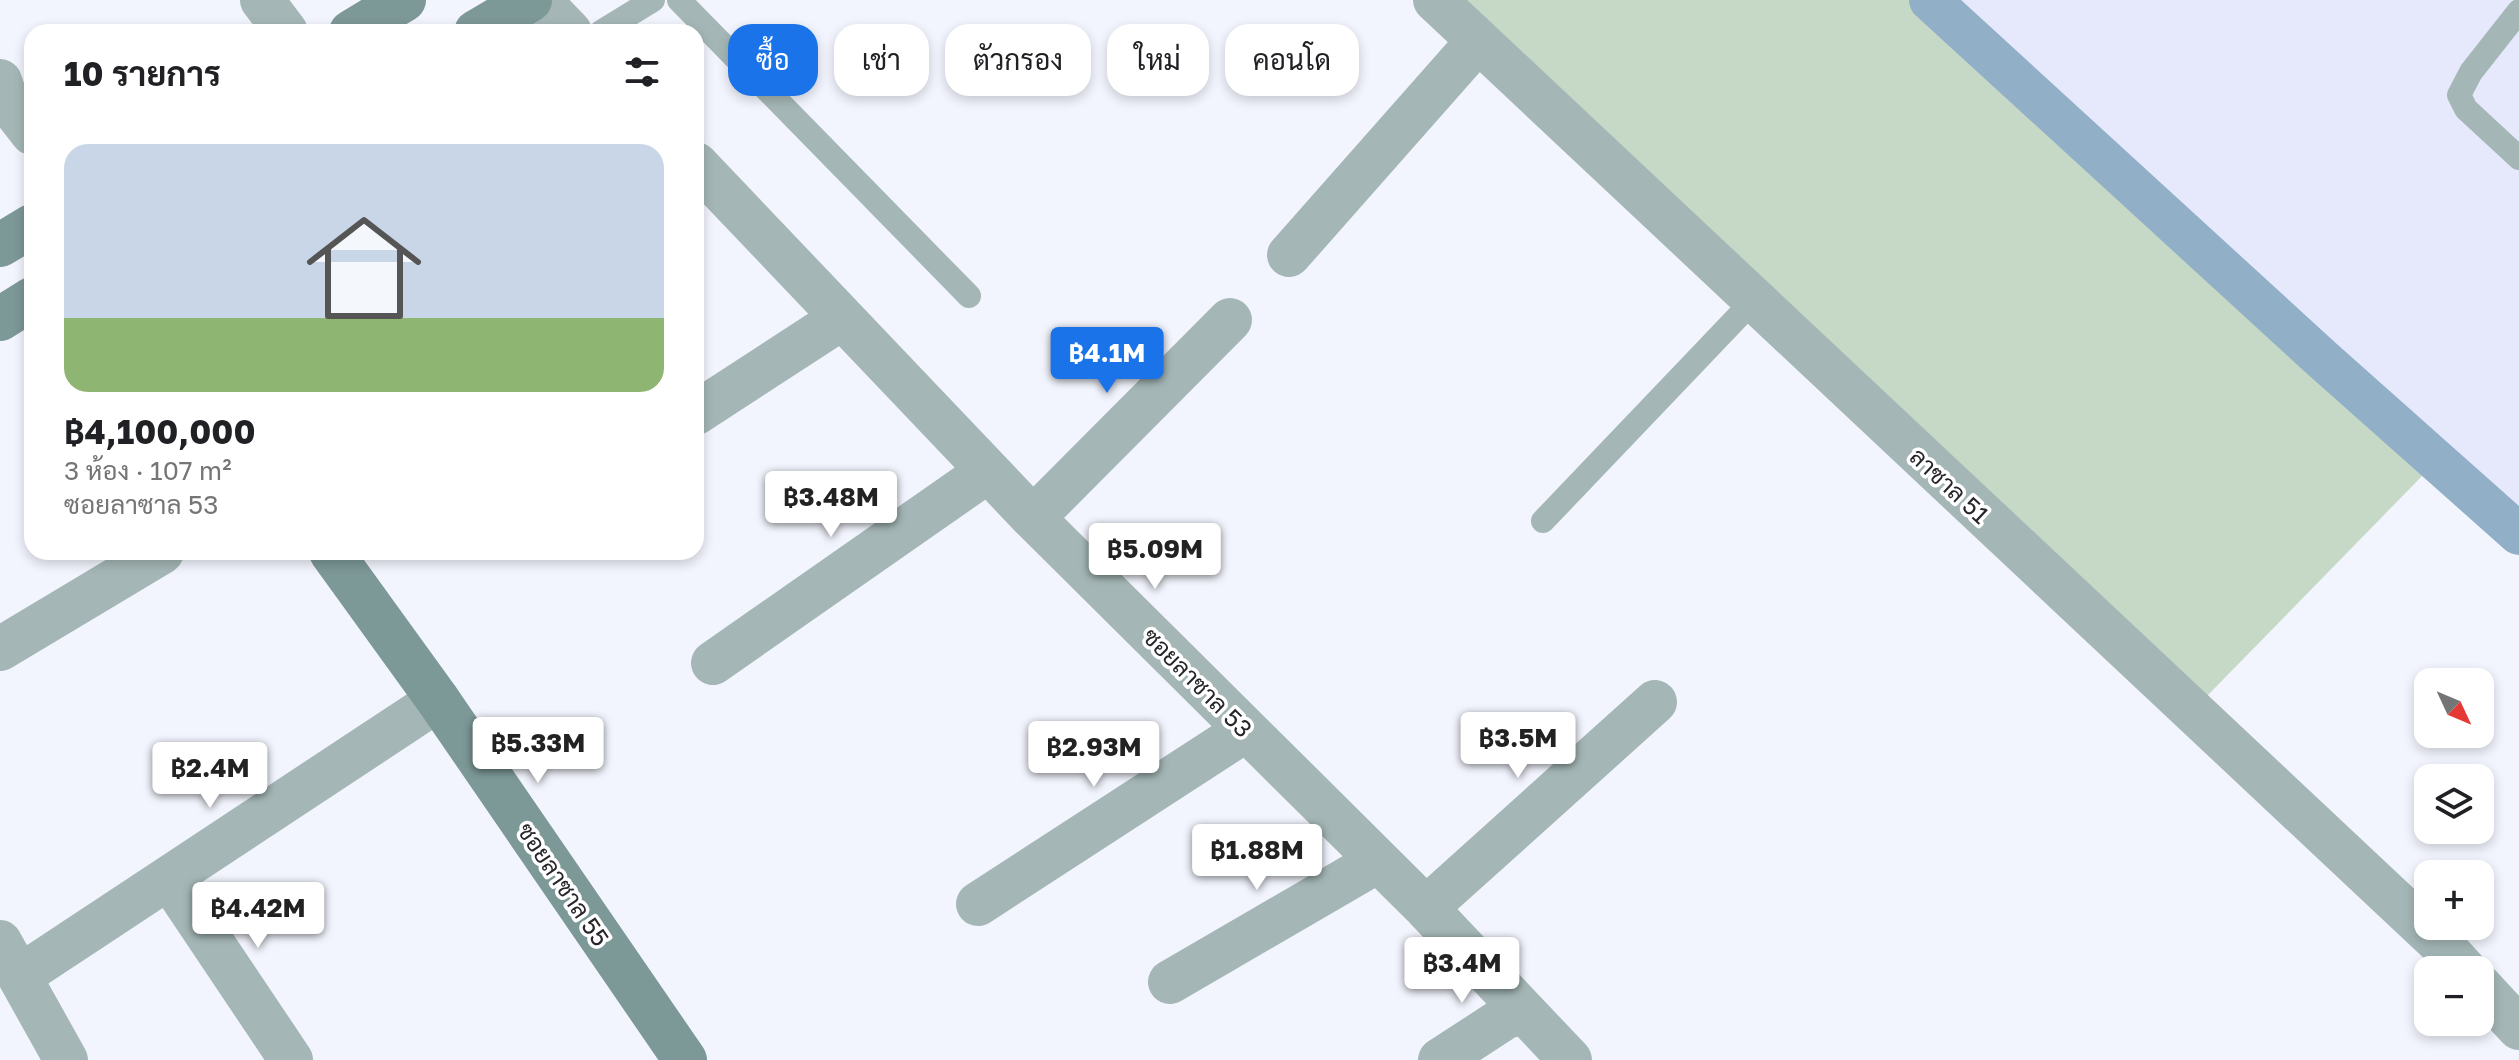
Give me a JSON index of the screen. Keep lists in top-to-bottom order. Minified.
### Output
{"streets":{"street":["ลาซาล 51","ซอยลาซาล 53","ซอยลาซาล 55"]},"north":"bottom right","page":{"chip":["ซื้อ","เช่า","ตัวกรอง","ใหม่","คอนโด"],"heading":"10 รายการ","list":[{"name":"฿4,100,000","note":"3 ห้อง · 107 m² · ซอยลาซาล 53"}],"price":["฿4.1M","฿3.48M","฿5.09M","฿3.5M","฿5.33M","฿2.93M","฿2.4M","฿1.88M","฿4.42M","฿3.4M"],"map_buttons":["+","−"]}}
